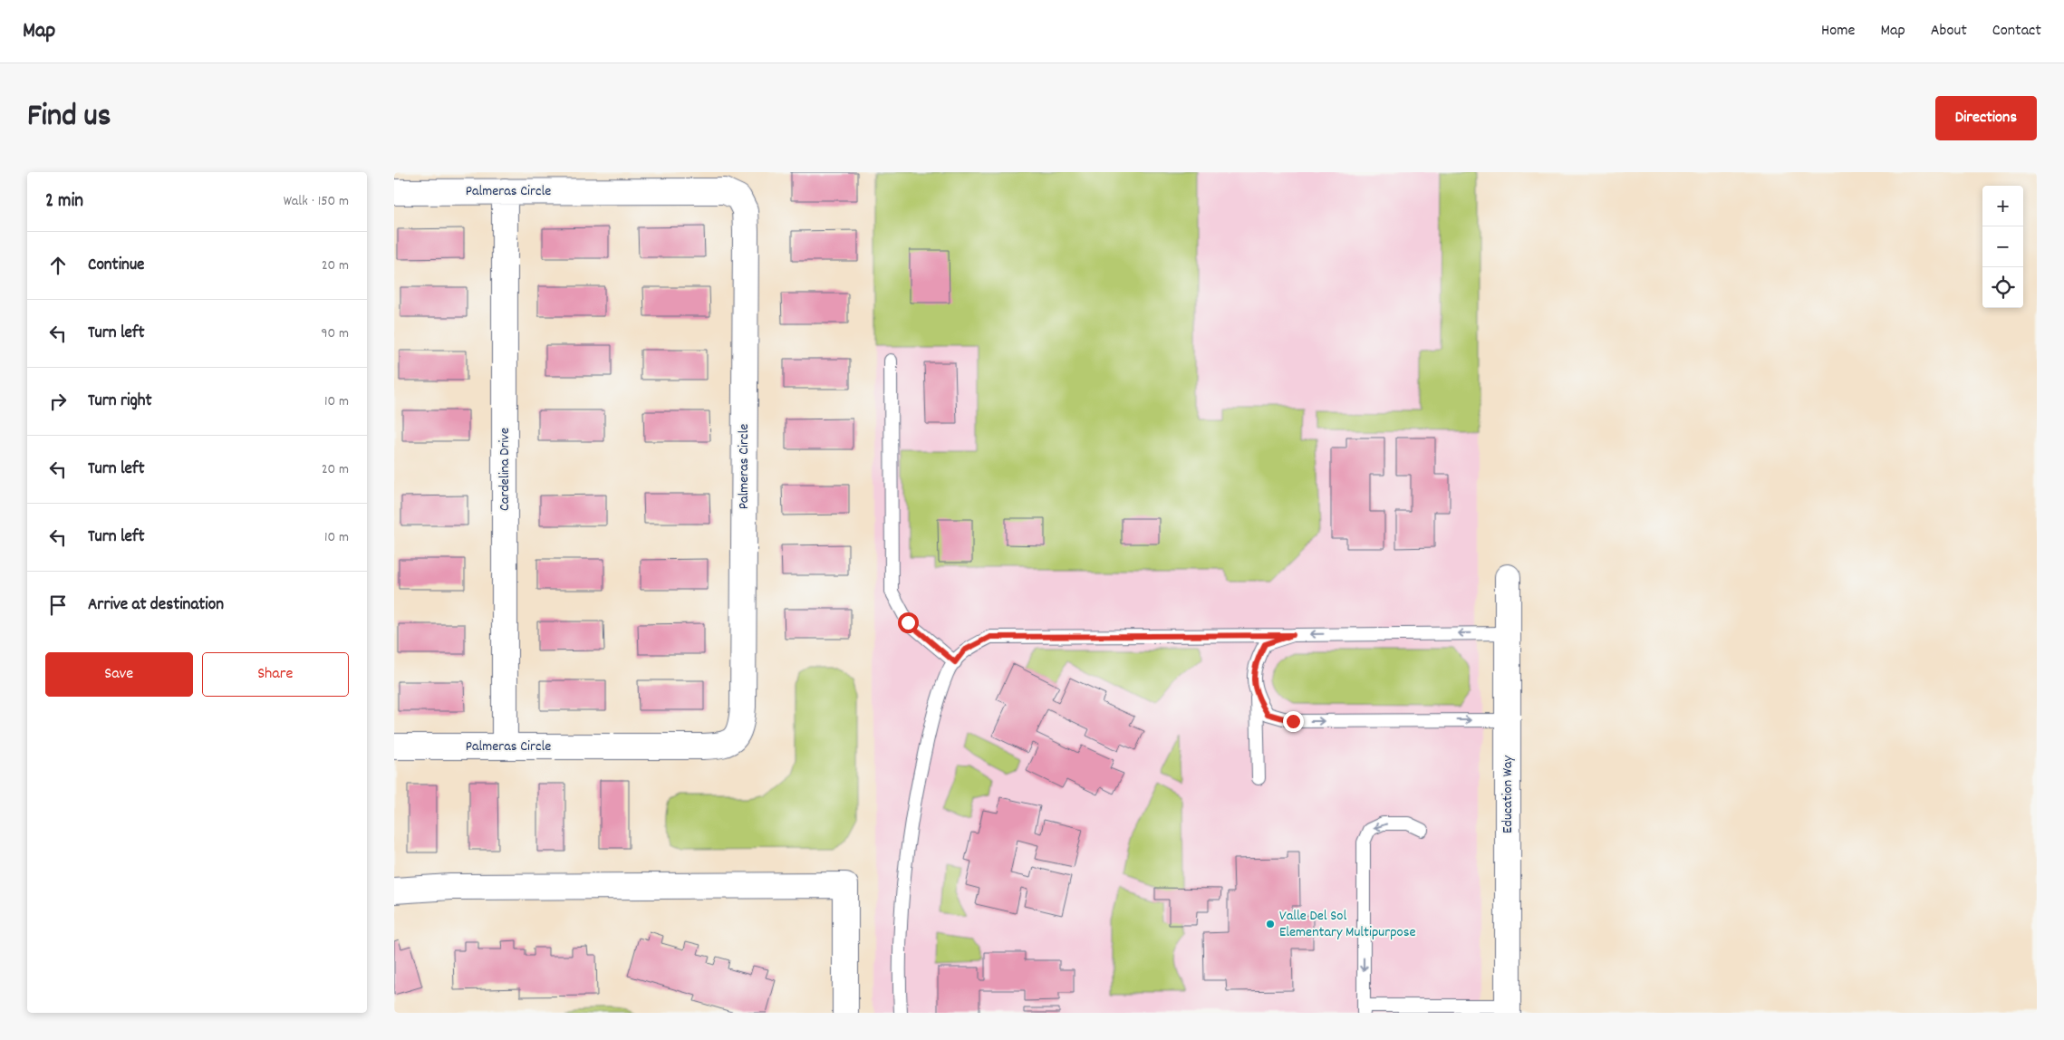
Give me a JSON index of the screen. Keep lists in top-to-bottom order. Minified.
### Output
{"streets":{"street":["Palmeras Circle","Cardelina Drive","Education Way"]},"crossings":[["Palmeras Circle","Cardelina Drive"]],"places":["Valle Del Sol Elementary Multipurpose"],"page":{"header":"Map","nav":["Home","Map","About","Contact"],"title":"Find us","buttons":["Directions",["Save","Share"]],"heading":["2 min","Walk · 150 m"],"map_buttons":["+","−"],"list":[["Continue","20 m"],["Turn left","90 m"],["Turn right","10 m"],["Turn left","20 m"],["Turn left","10 m"],"Arrive at destination"]}}
